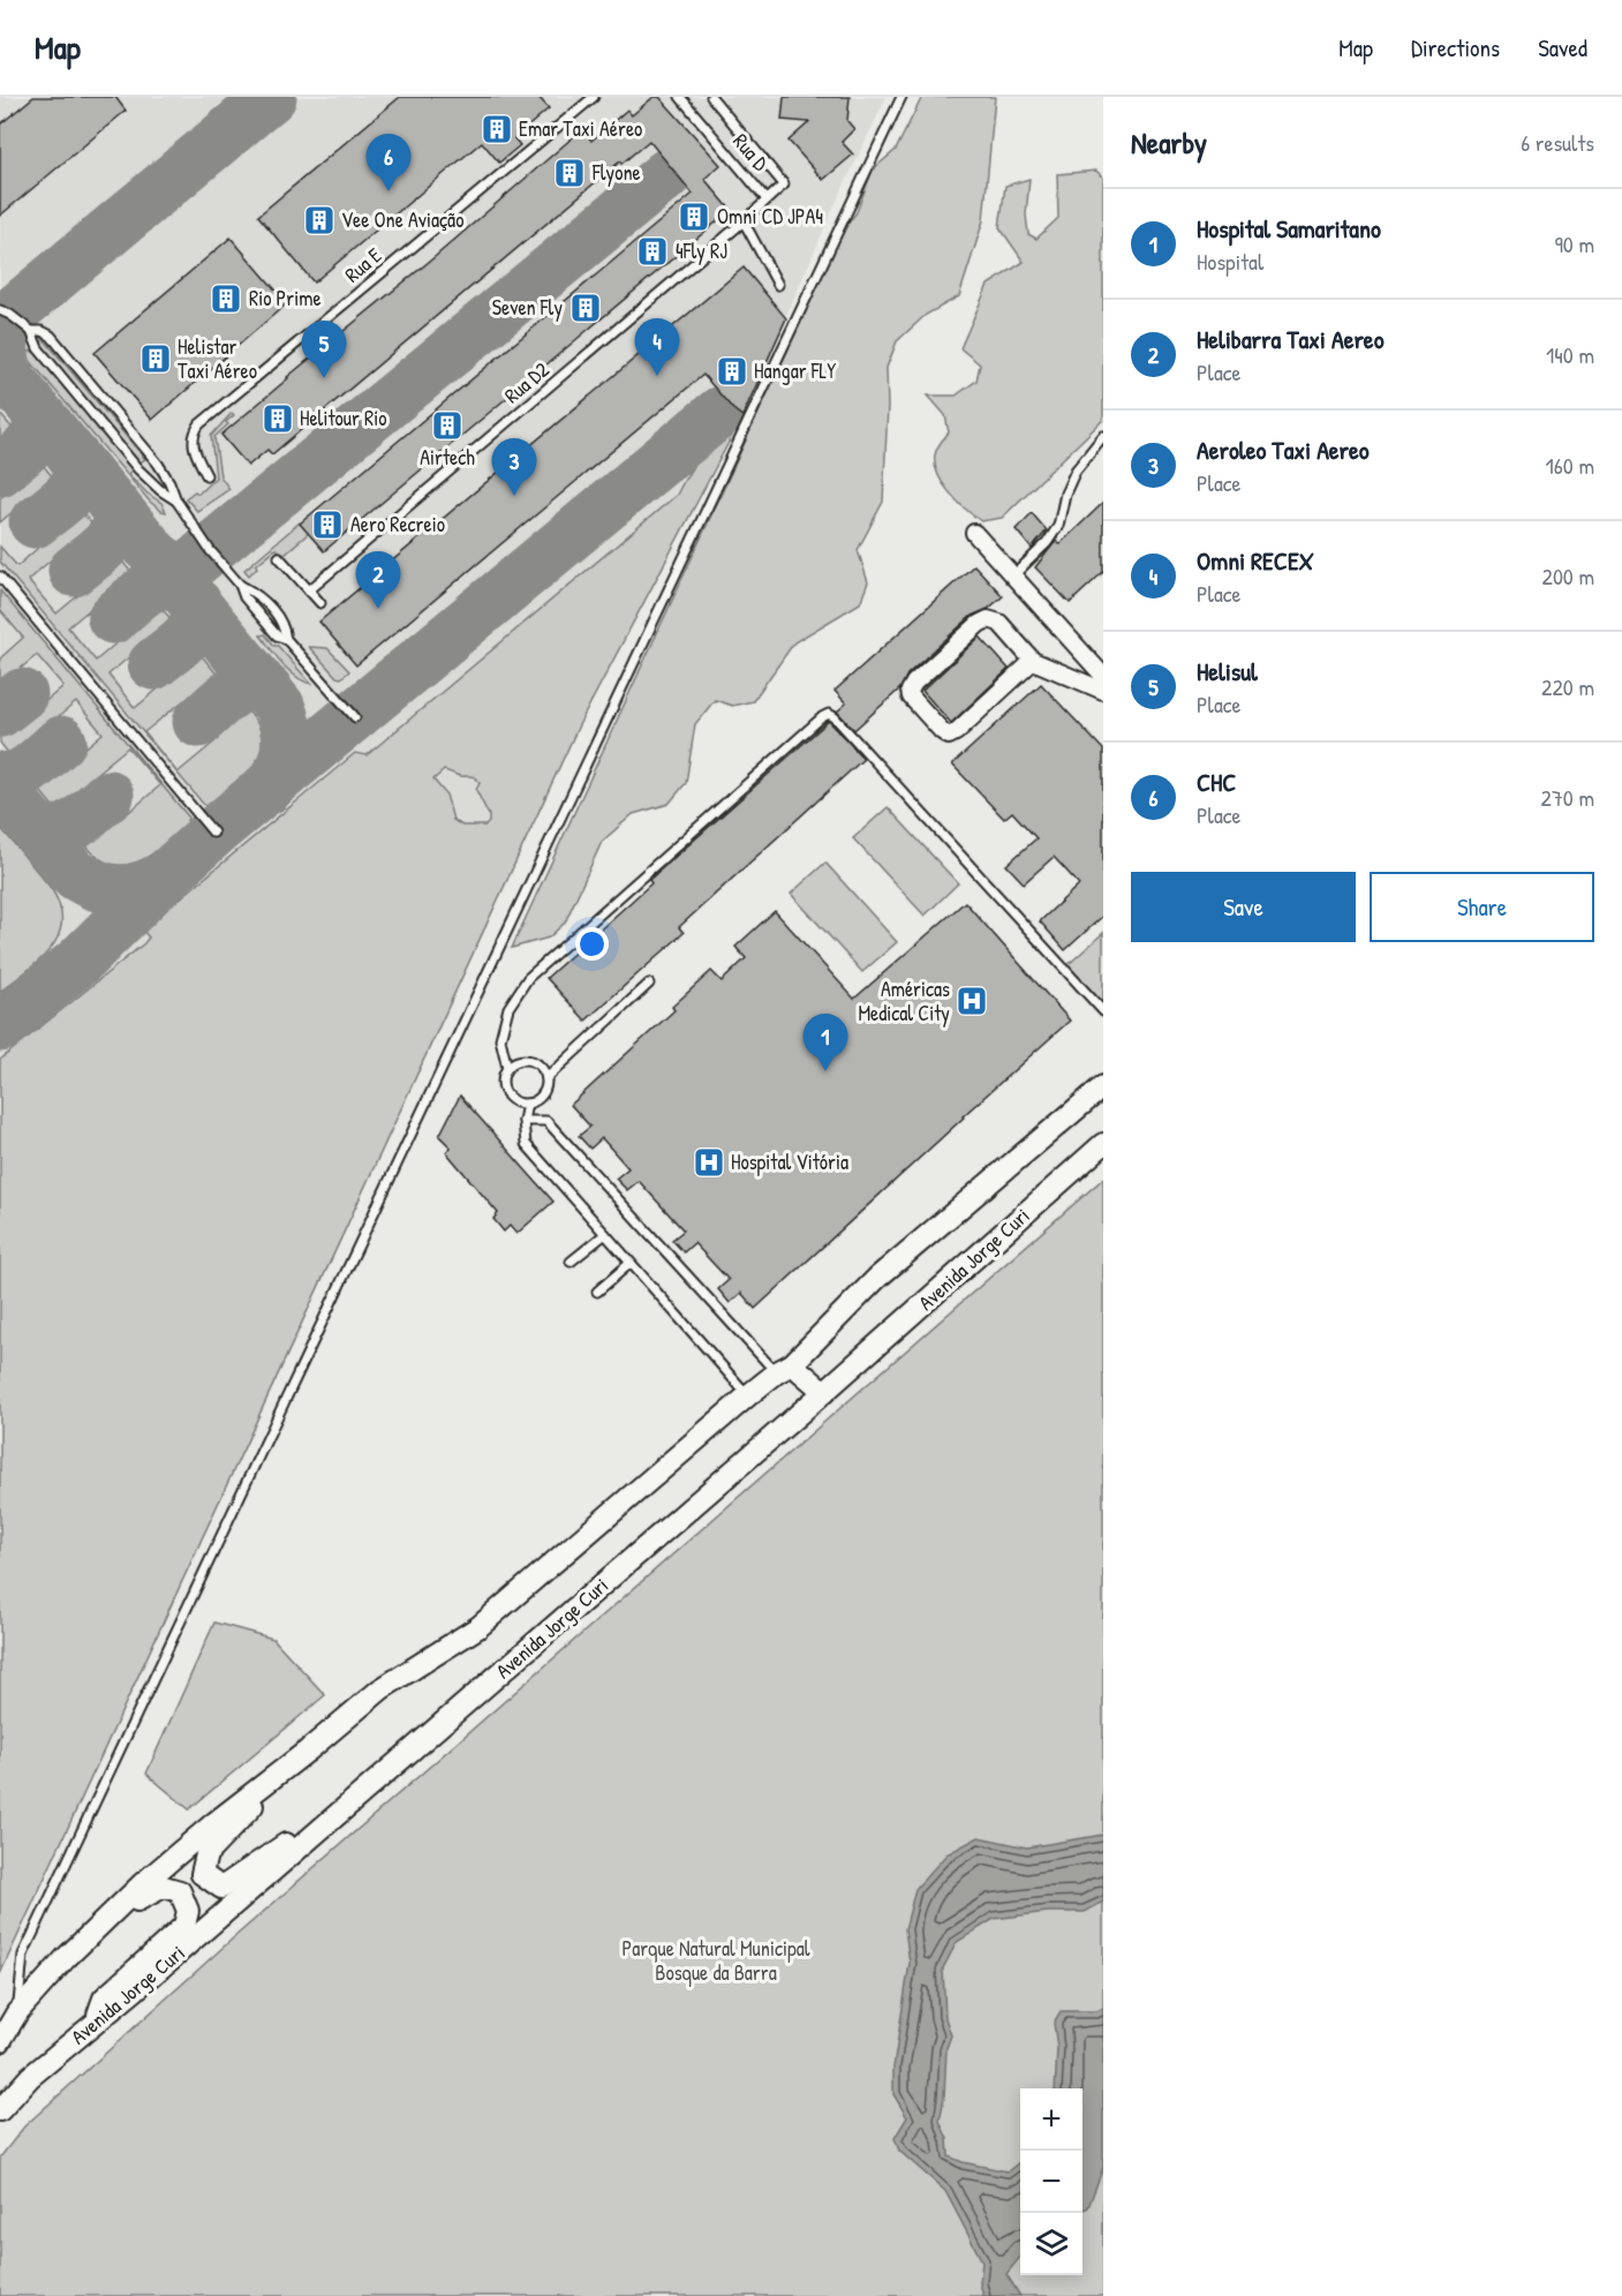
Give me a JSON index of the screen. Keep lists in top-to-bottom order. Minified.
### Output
{"streets":{"street":["Avenida Jorge Curi"],"lane":["Rua D","Rua E","Rua D2"]},"crossings":[["Rua D","Rua D2"]],"parks":["Parque Natural Municipal Bosque da Barra"],"places":{"building":["Emar Taxi Aéreo","Flyone","Omni CD JPA4","Vee One Aviação","4Fly RJ","Rio Prime","Seven Fly","Helistar Taxi Aéreo","Hangar FLY","Helitour Rio","Airtech","Aero Recreio"],"hospital":["Américas Medical City","Hospital Vitória"]},"page":{"header":"Map","nav":["Map","Directions","Saved"],"heading":["Nearby","6 results"],"pins":["6","4","5","3","2","1"],"list":[{"mark":"1","name":"Hospital Samaritano","note":"Hospital","value":"90 m"},{"mark":"2","name":"Helibarra Taxi Aereo","note":"Place","value":"140 m"},{"mark":"3","name":"Aeroleo Taxi Aereo","note":"Place","value":"160 m"},{"mark":"4","name":"Omni RECEX","note":"Place","value":"200 m"},{"mark":"5","name":"Helisul","note":"Place","value":"220 m"},{"mark":"6","name":"CHC","note":"Place","value":"270 m"}],"buttons":["Save","Share"],"map_buttons":["+","−"]}}
